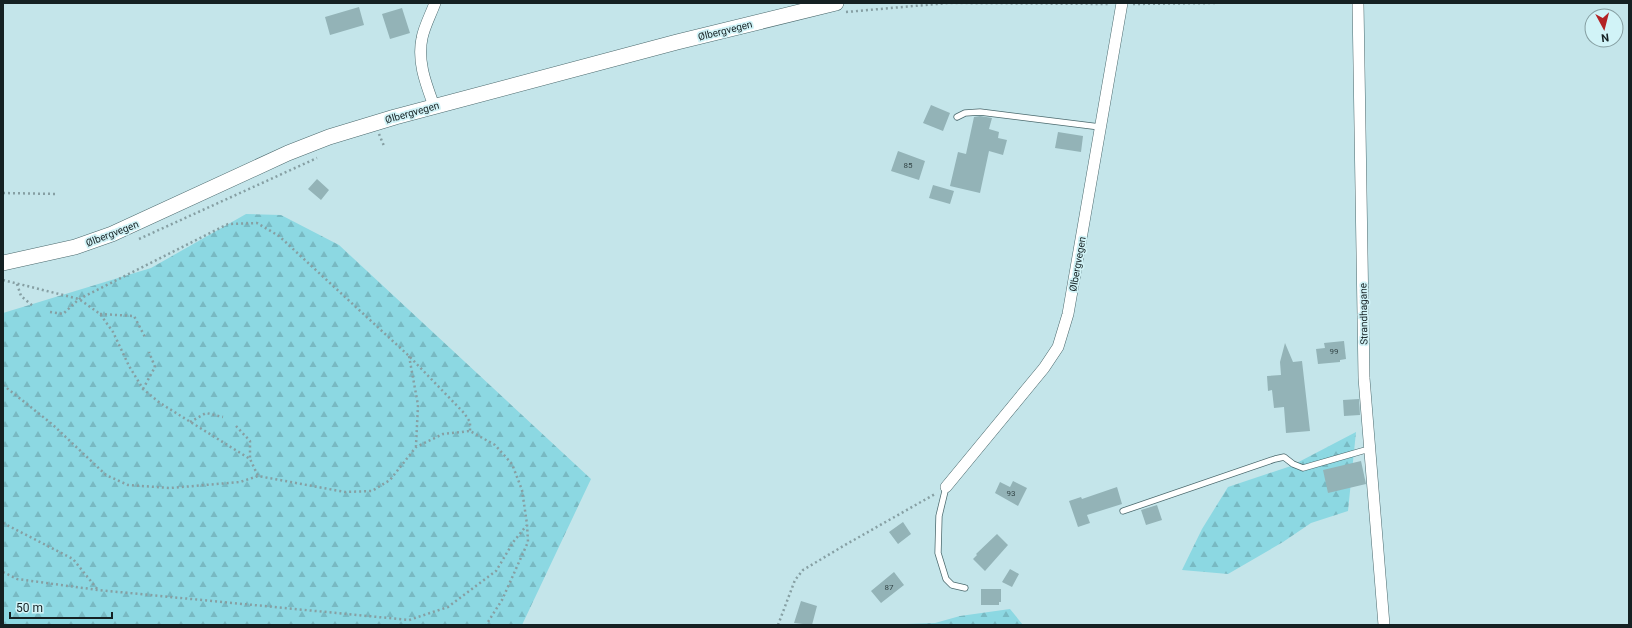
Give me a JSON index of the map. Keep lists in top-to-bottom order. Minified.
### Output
{"streets":{"main road":["Ølbergvegen"],"street":["Strandhagane"]},"house_numbers":["85","99","93","87"],"scale_bar":"50 m","north":"bottom"}
